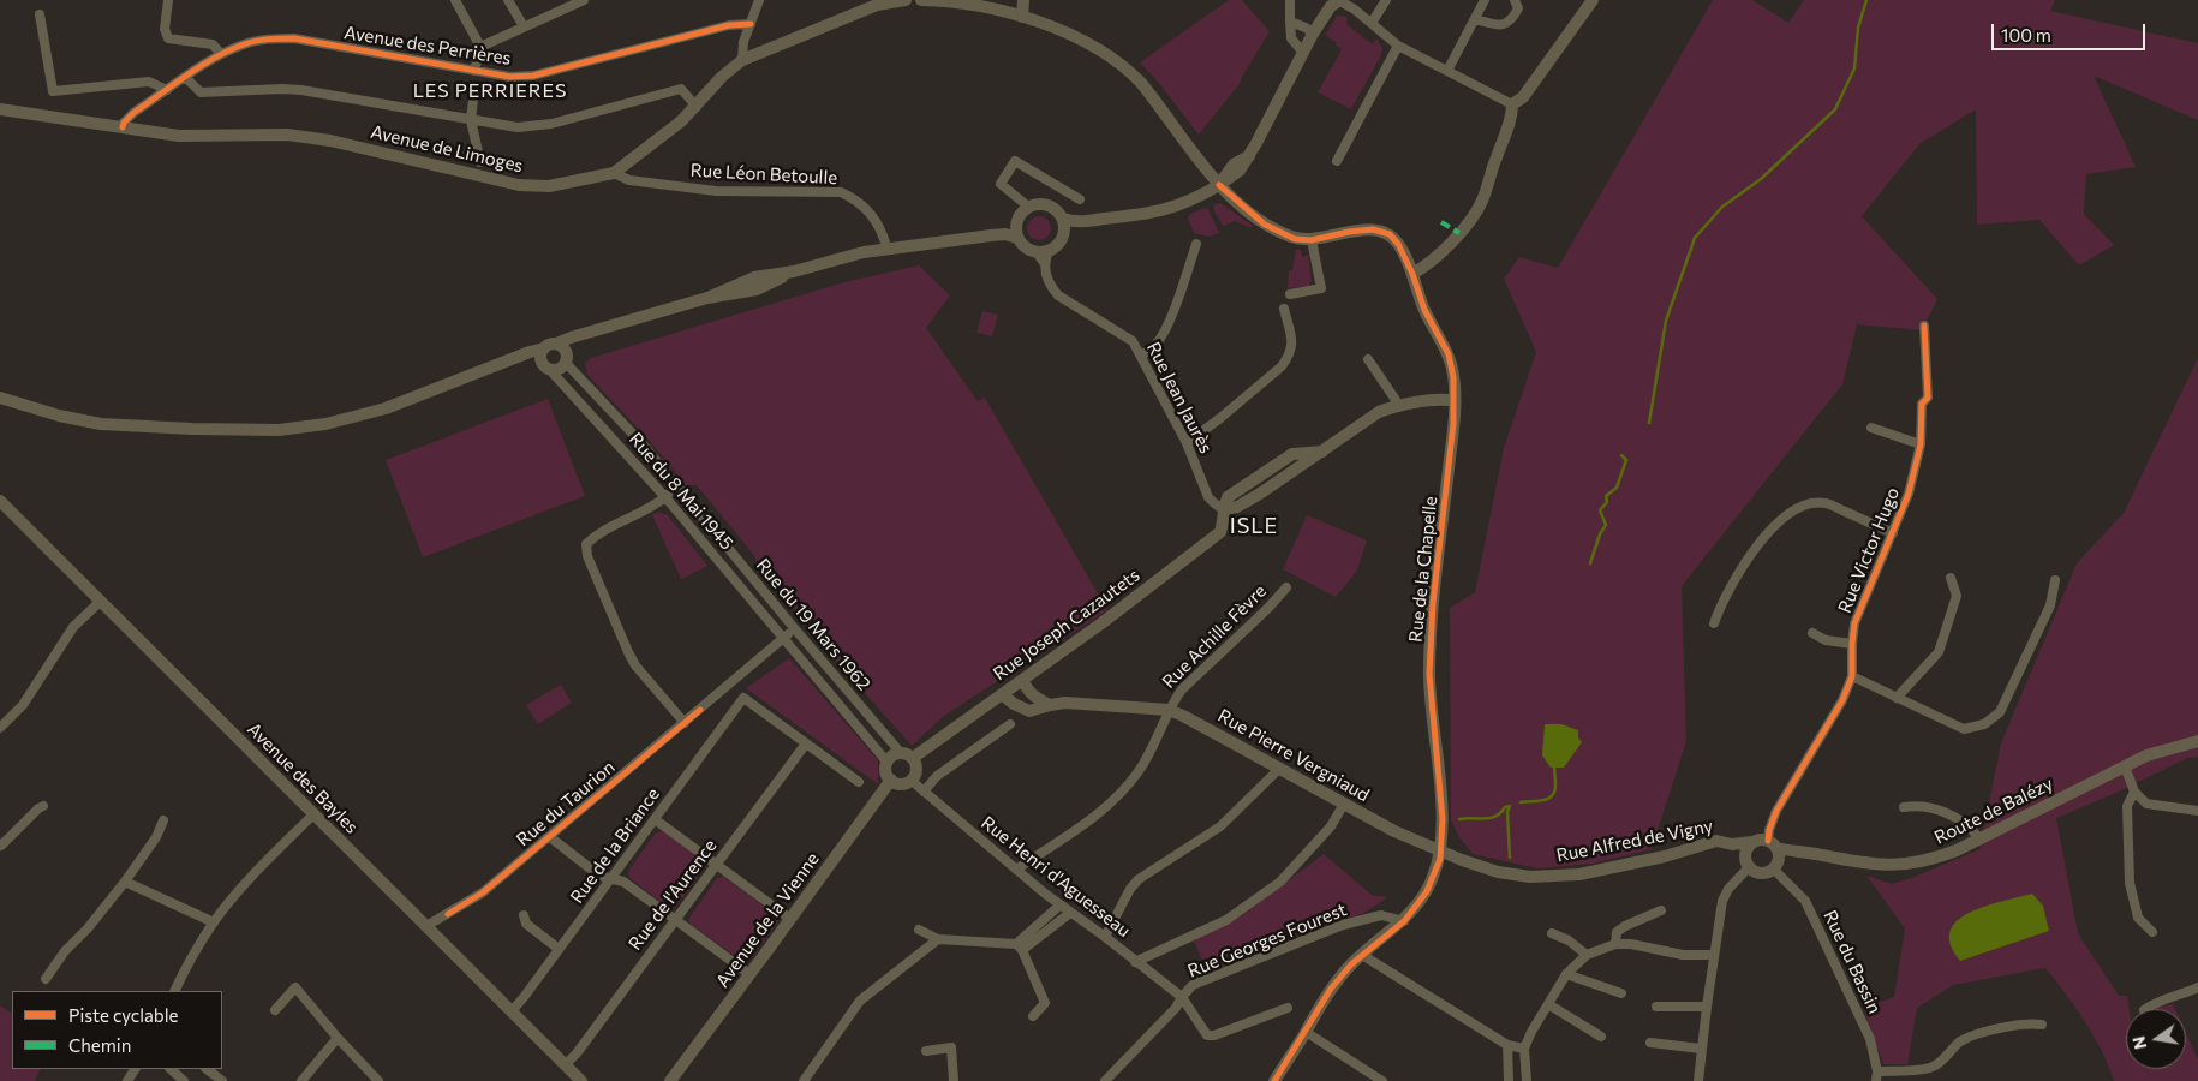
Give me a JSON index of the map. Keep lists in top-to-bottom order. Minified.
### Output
{"streets":{"main road":["Avenue de Limoges","Rue de la Chapelle","Rue Joseph Cazautets","Rue Pierre Vergniaud","Avenue des Bayles","Route de Balézy","Rue Alfred de Vigny","Avenue de la Vienne"],"street":["Avenue des Perrières","Rue Léon Betoulle","Rue Jean Jaurès","Rue du 8 Mai 1945","Rue Victor Hugo","Rue du 19 Mars 1962","Rue Achille Fèvre","Rue du Taurion","Rue de la Briance","Rue Henri d'Aguesseau","Rue de l'Aurence","Rue Georges Fourest","Rue du Bassin"]},"crossings":[["Avenue des Perrières","Avenue de Limoges"],["Avenue de Limoges","Rue Léon Betoulle"],["Rue Jean Jaurès","Rue Joseph Cazautets"],["Rue du 8 Mai 1945","Rue du 19 Mars 1962"],["Rue du 8 Mai 1945","Rue Joseph Cazautets"],["Rue du 8 Mai 1945","Rue du Taurion"],["Rue du 8 Mai 1945","Rue Henri d'Aguesseau"],["Rue du 8 Mai 1945","Avenue de la Vienne"],["Rue Victor Hugo","Route de Balézy"],["Rue Victor Hugo","Rue Alfred de Vigny"],["Rue Victor Hugo","Rue du Bassin"],["Rue de la Chapelle","Rue Joseph Cazautets"],["Rue de la Chapelle","Rue Pierre Vergniaud"],["Rue de la Chapelle","Rue Alfred de Vigny"],["Rue de la Chapelle","Rue Georges Fourest"],["Rue du 19 Mars 1962","Rue Joseph Cazautets"],["Rue du 19 Mars 1962","Rue Henri d'Aguesseau"],["Rue du 19 Mars 1962","Avenue de la Vienne"],["Rue Joseph Cazautets","Rue Henri d'Aguesseau"],["Rue Joseph Cazautets","Avenue de la Vienne"],["Rue Achille Fèvre","Rue Pierre Vergniaud"],["Rue Achille Fèvre","Rue Henri d'Aguesseau"],["Rue Pierre Vergniaud","Rue Alfred de Vigny"],["Avenue des Bayles","Rue du Taurion"],["Avenue des Bayles","Rue de la Briance"],["Avenue des Bayles","Rue de l'Aurence"],["Route de Balézy","Rue Alfred de Vigny"],["Route de Balézy","Rue du Bassin"],["Rue Alfred de Vigny","Rue du Bassin"],["Rue de la Briance","Rue de l'Aurence"],["Rue Henri d'Aguesseau","Avenue de la Vienne"],["Rue Henri d'Aguesseau","Rue Georges Fourest"]],"districts":["LES PERRIERES","ISLE"],"legend":["Piste cyclable","Chemin"],"scale_bar":"100 m","north":"left"}
